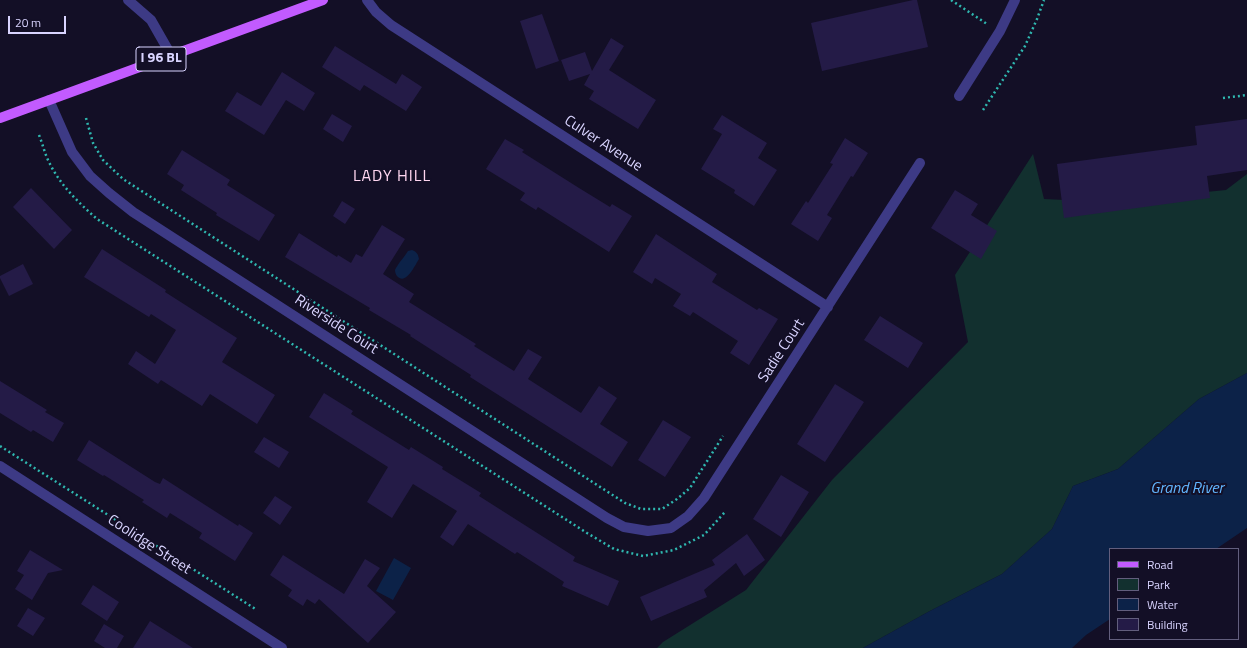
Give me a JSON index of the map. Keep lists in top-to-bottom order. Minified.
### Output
{"streets":{"main road":["I 96 BL"],"street":["Culver Avenue","Riverside Court","Sadie Court","Coolidge Street"]},"crossings":[["I 96 BL","Riverside Court"],["Culver Avenue","Sadie Court"],["Riverside Court","Sadie Court"]],"districts":["LADY HILL"],"water":["Grand River"],"legend":["Road","Park","Water","Building"],"scale_bar":"20 m"}
